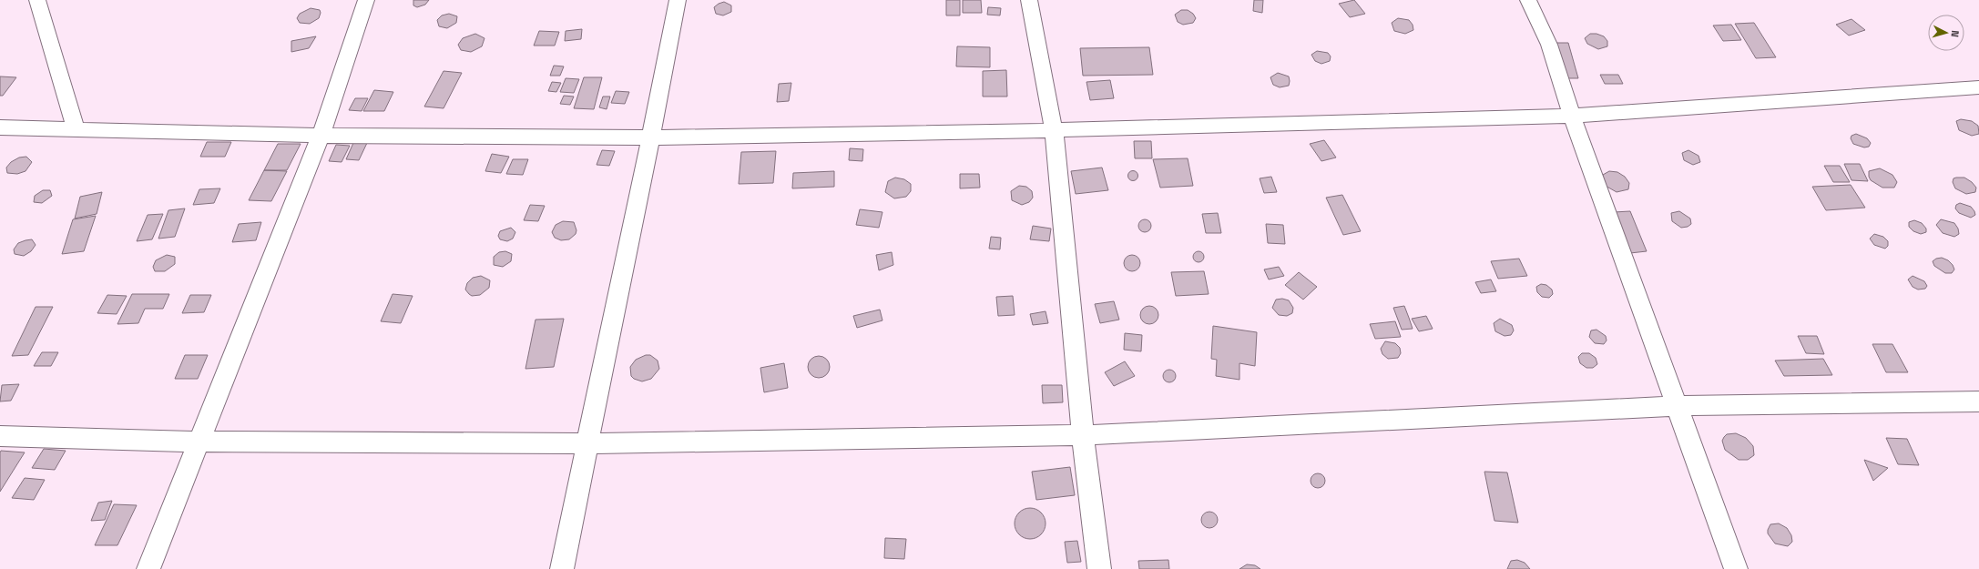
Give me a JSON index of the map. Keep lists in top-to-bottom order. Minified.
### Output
{"north":"right"}
